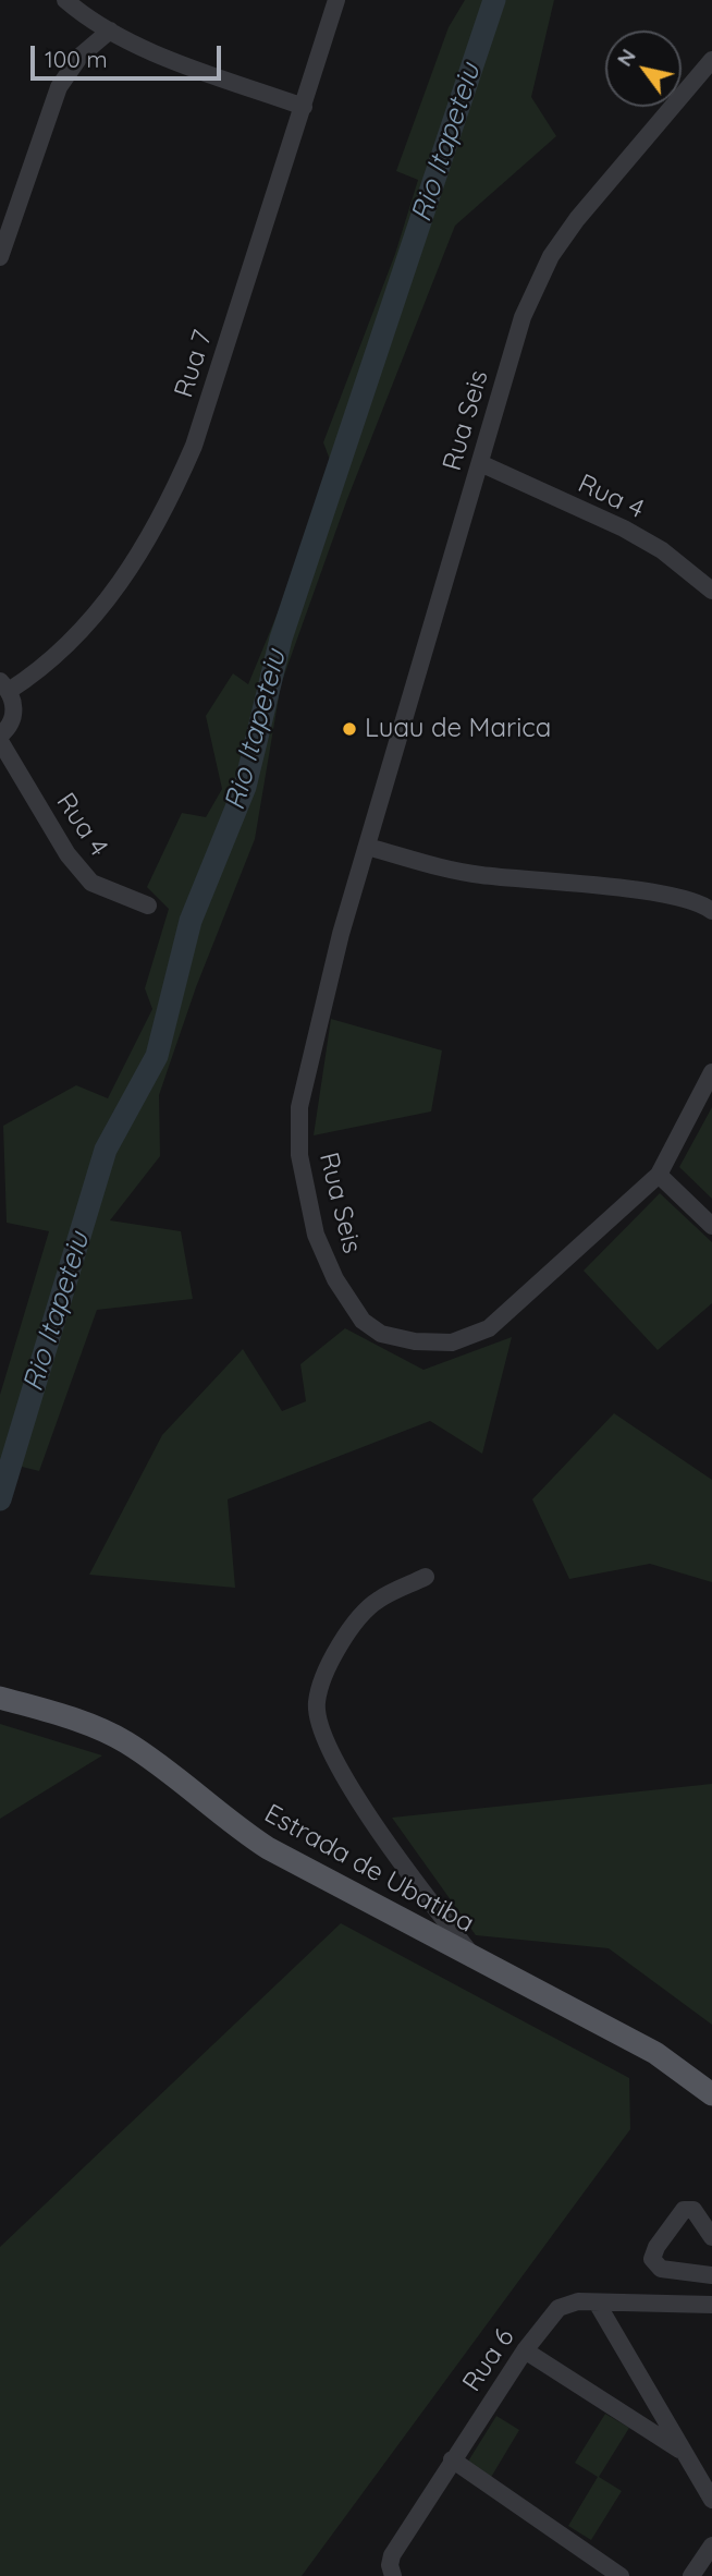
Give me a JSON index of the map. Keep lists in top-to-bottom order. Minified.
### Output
{"streets":{"main road":["Estrada de Ubatiba"],"street":["Rua 7","Rua Seis","Rua 4","Rua 6"]},"crossings":[["Rua 7","Rua 4"],["Rua Seis","Rua 4"]],"water":["Rio Itapeteiu"],"places":["Luau de Marica"],"scale_bar":"100 m","north":"top left"}
